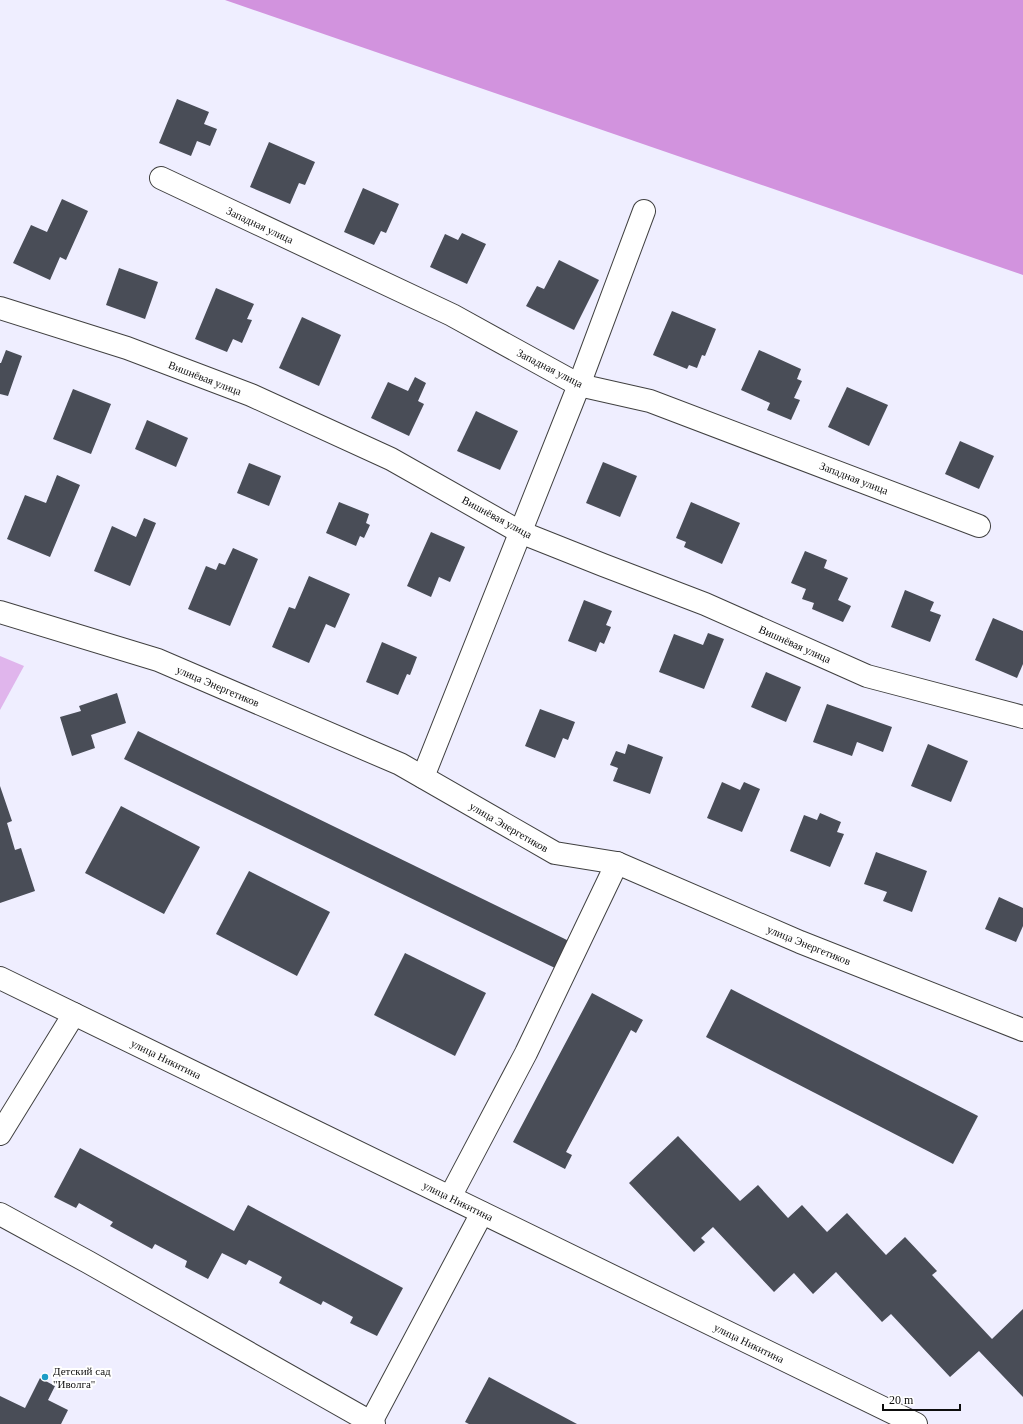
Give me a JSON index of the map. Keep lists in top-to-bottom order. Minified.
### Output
{"streets":{"street":["Западная улица","Вишнёвая улица","улица Энергетиков","улица Никитина"]},"places":["Детский сад \"Иволга\""],"scale_bar":"20 m"}
